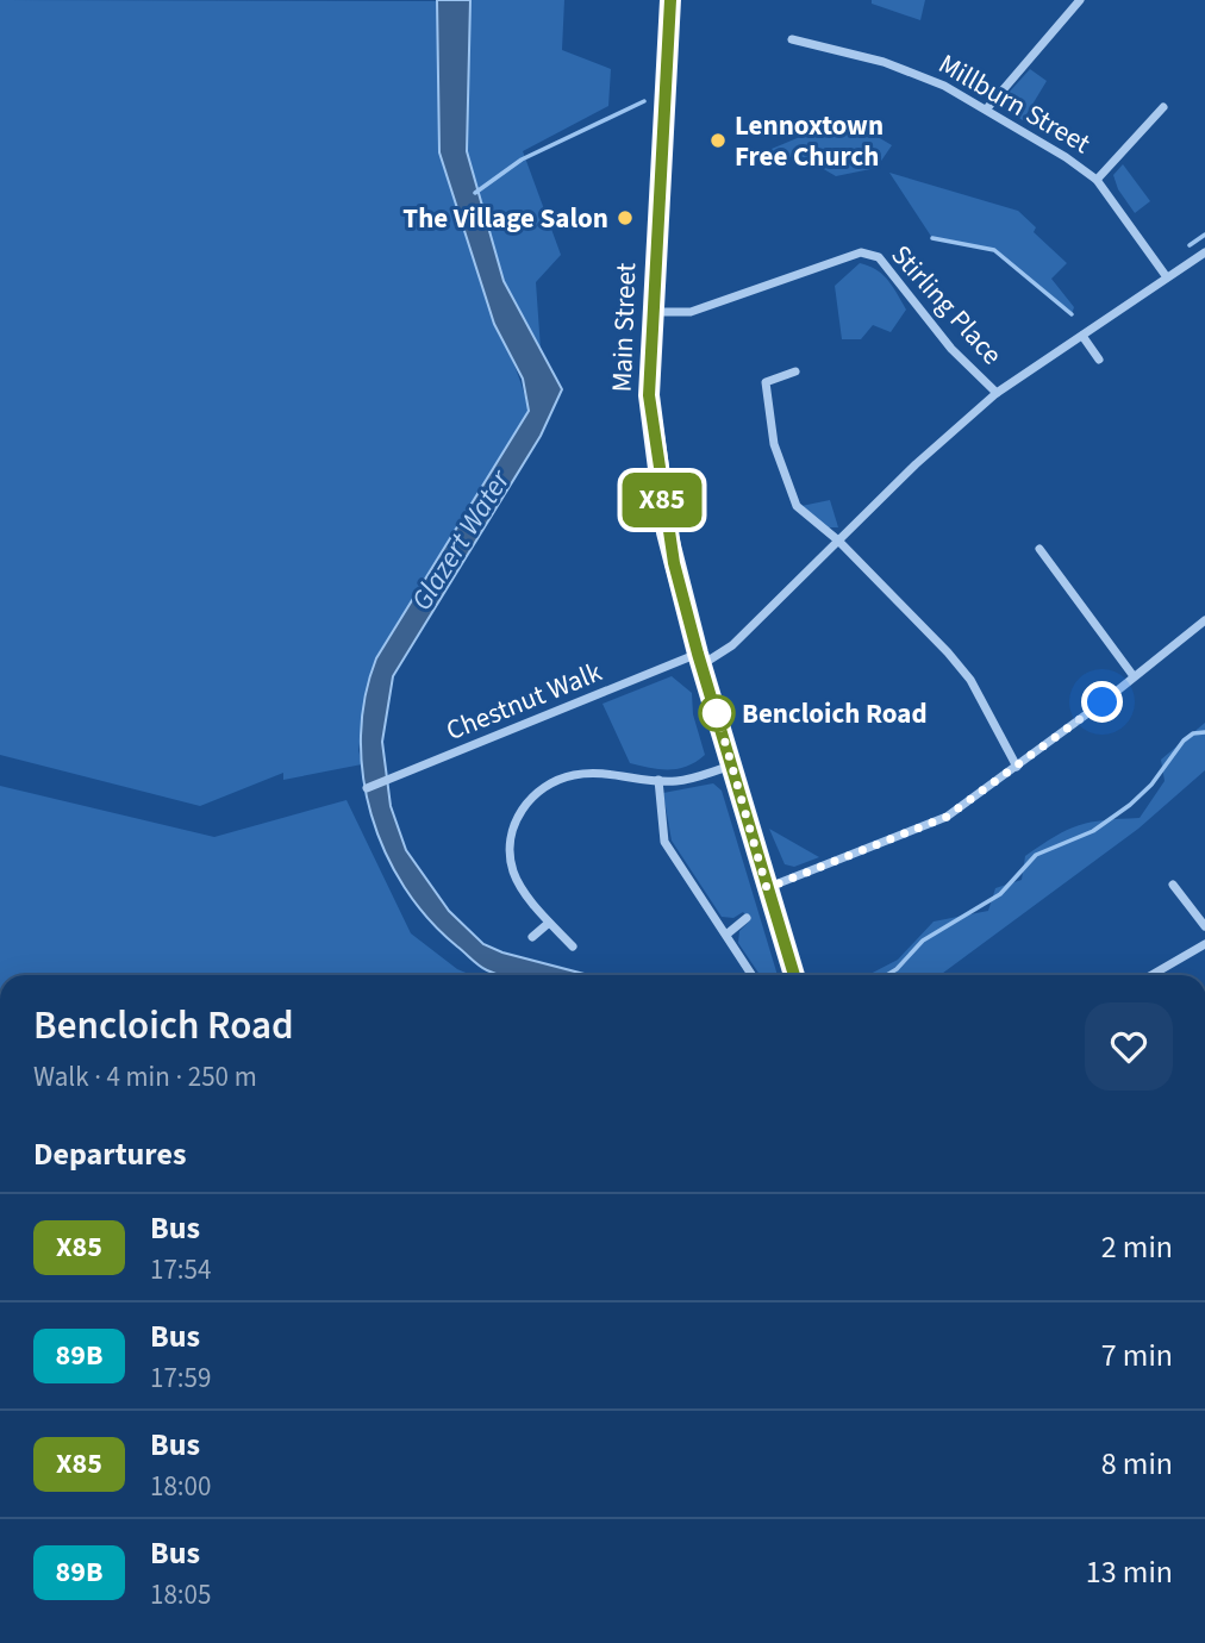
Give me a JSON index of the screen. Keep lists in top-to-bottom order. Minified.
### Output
{"streets":{"main road":["Main Street"],"street":["Millburn Street","Stirling Place","Chestnut Walk"]},"crossings":[["Stirling Place","Main Street"],["Main Street","Chestnut Walk"]],"water":["Glazert Water"],"places":["Lennoxtown Free Church","The Village Salon","Bencloich Road"],"lines":["bus line X85"],"page":{"on_map":"X85","heading":[["Bencloich Road","Walk · 4 min · 250 m"],"Departures"],"list":[{"mark":"X85","name":"Bus","note":"17:54","value":"2 min"},{"mark":"89B","name":"Bus","note":"17:59","value":"7 min"},{"mark":"X85","name":"Bus","note":"18:00","value":"8 min"},{"mark":"89B","name":"Bus","note":"18:05","value":"13 min"}]}}
